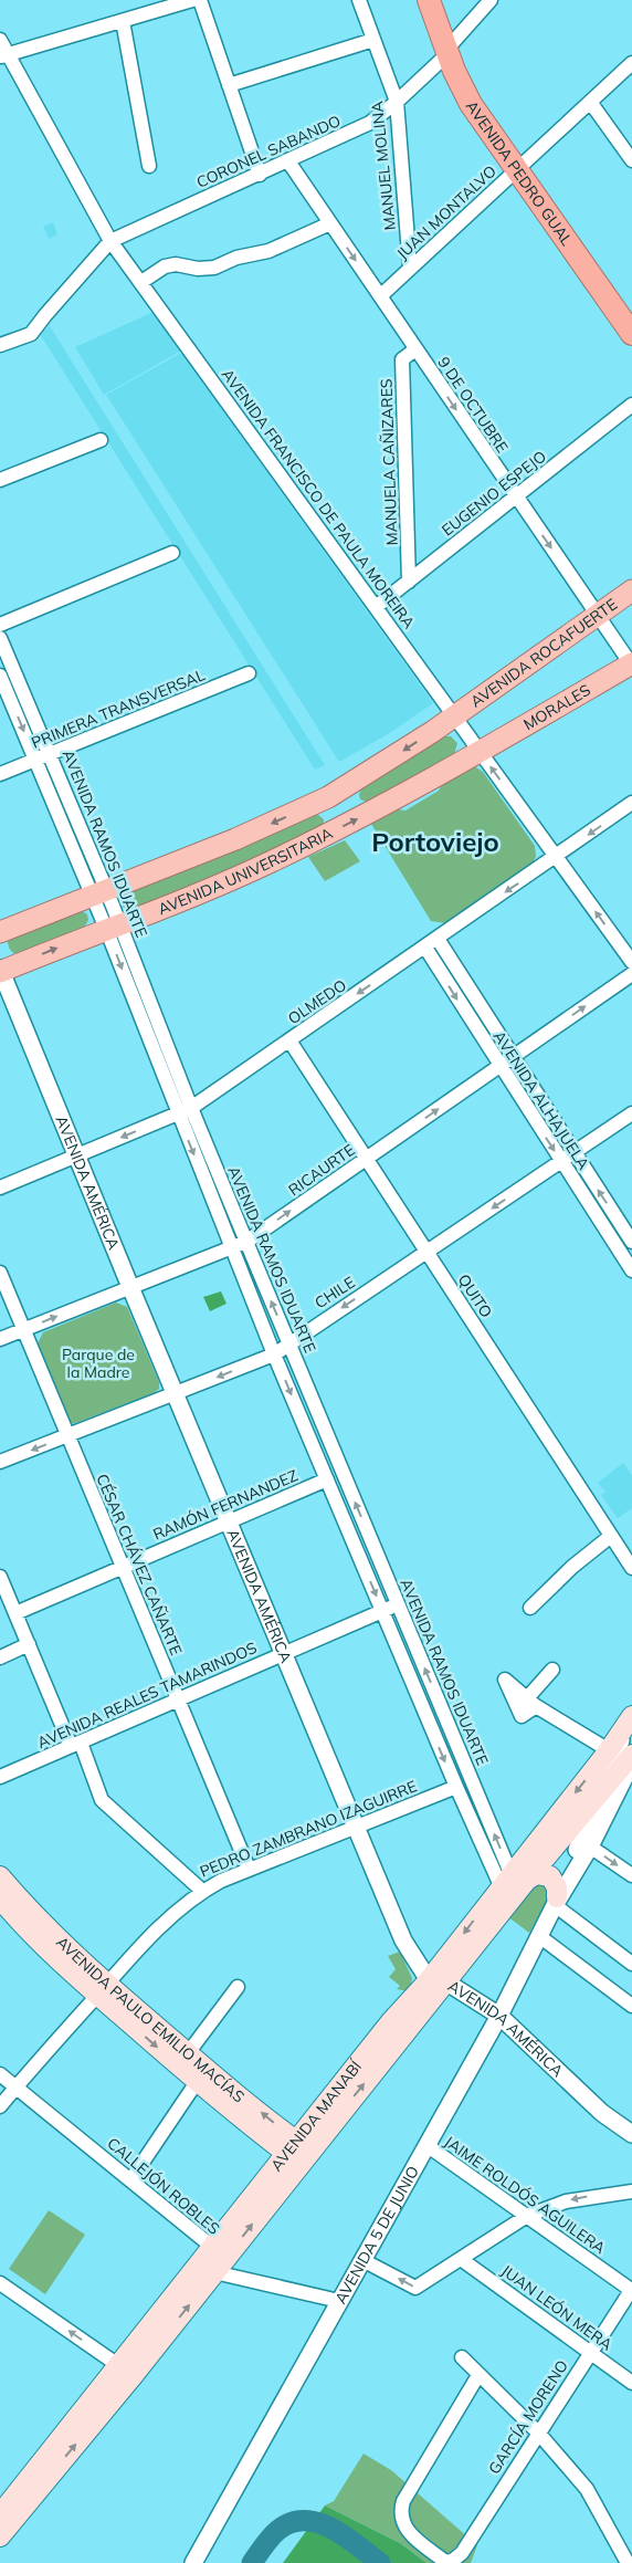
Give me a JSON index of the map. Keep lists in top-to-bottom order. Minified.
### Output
{"streets":{"highway":["AVENIDA PEDRO GUAL"],"main road":["AVENIDA ROCAFUERTE","MORALES","AVENIDA UNIVERSITARIA","AVENIDA PAULO EMILIO MACÍAS","AVENIDA MANABÍ"],"street":["CORONEL SABANDO","MANUEL MOLINA","JUAN MONTALVO","9 DE OCTUBRE","MANUELA CAÑIZARES","EUGENIO ESPEJO","AVENIDA FRANCISCO DE PAULA MOREIRA","PRIMERA TRANSVERSAL","AVENIDA RAMOS IDUARTE","OLMEDO","AVENIDA ALHAJUELA","RICAURTE","AVENIDA AMÉRICA","CHILE","QUITO","RAMÓN FERNANDEZ","CÉSAR CHÁVEZ CAÑARTE","AVENIDA REALES TAMARINDOS","PEDRO ZAMBRANO IZAGUIRRE","CALLEJÓN ROBLES","JAIME ROLDÓS AGUILERA","AVENIDA 5 DE JUNIO","JUAN LEÓN MERA","GARCÍA MORENO"]},"crossings":[["CORONEL SABANDO","MANUEL MOLINA"],["CORONEL SABANDO","AVENIDA PEDRO GUAL"],["CORONEL SABANDO","9 DE OCTUBRE"],["CORONEL SABANDO","AVENIDA FRANCISCO DE PAULA MOREIRA"],["MANUEL MOLINA","JUAN MONTALVO"],["AVENIDA PEDRO GUAL","JUAN MONTALVO"],["JUAN MONTALVO","9 DE OCTUBRE"],["9 DE OCTUBRE","MANUELA CAÑIZARES"],["9 DE OCTUBRE","EUGENIO ESPEJO"],["9 DE OCTUBRE","AVENIDA ROCAFUERTE"],["9 DE OCTUBRE","MORALES"],["MANUELA CAÑIZARES","EUGENIO ESPEJO"],["EUGENIO ESPEJO","AVENIDA FRANCISCO DE PAULA MOREIRA"],["AVENIDA FRANCISCO DE PAULA MOREIRA","AVENIDA ROCAFUERTE"],["AVENIDA FRANCISCO DE PAULA MOREIRA","MORALES"],["AVENIDA FRANCISCO DE PAULA MOREIRA","AVENIDA UNIVERSITARIA"],["AVENIDA FRANCISCO DE PAULA MOREIRA","OLMEDO"],["AVENIDA ROCAFUERTE","AVENIDA UNIVERSITARIA"],["MORALES","AVENIDA UNIVERSITARIA"],["PRIMERA TRANSVERSAL","AVENIDA RAMOS IDUARTE"],["AVENIDA RAMOS IDUARTE","AVENIDA UNIVERSITARIA"],["AVENIDA RAMOS IDUARTE","OLMEDO"],["AVENIDA RAMOS IDUARTE","RICAURTE"],["AVENIDA RAMOS IDUARTE","CHILE"],["AVENIDA RAMOS IDUARTE","RAMÓN FERNANDEZ"],["AVENIDA RAMOS IDUARTE","AVENIDA REALES TAMARINDOS"],["AVENIDA RAMOS IDUARTE","PEDRO ZAMBRANO IZAGUIRRE"],["AVENIDA RAMOS IDUARTE","AVENIDA MANABÍ"],["AVENIDA UNIVERSITARIA","AVENIDA AMÉRICA"],["OLMEDO","AVENIDA ALHAJUELA"],["OLMEDO","AVENIDA AMÉRICA"],["OLMEDO","QUITO"],["AVENIDA ALHAJUELA","RICAURTE"],["AVENIDA ALHAJUELA","CHILE"],["RICAURTE","AVENIDA AMÉRICA"],["RICAURTE","QUITO"],["RICAURTE","CÉSAR CHÁVEZ CAÑARTE"],["AVENIDA AMÉRICA","CHILE"],["AVENIDA AMÉRICA","RAMÓN FERNANDEZ"],["AVENIDA AMÉRICA","AVENIDA REALES TAMARINDOS"],["AVENIDA AMÉRICA","PEDRO ZAMBRANO IZAGUIRRE"],["AVENIDA AMÉRICA","AVENIDA MANABÍ"],["AVENIDA AMÉRICA","AVENIDA 5 DE JUNIO"],["CHILE","QUITO"],["CHILE","CÉSAR CHÁVEZ CAÑARTE"],["RAMÓN FERNANDEZ","CÉSAR CHÁVEZ CAÑARTE"],["CÉSAR CHÁVEZ CAÑARTE","AVENIDA REALES TAMARINDOS"],["CÉSAR CHÁVEZ CAÑARTE","PEDRO ZAMBRANO IZAGUIRRE"],["PEDRO ZAMBRANO IZAGUIRRE","AVENIDA PAULO EMILIO MACÍAS"],["PEDRO ZAMBRANO IZAGUIRRE","CALLEJÓN ROBLES"],["AVENIDA PAULO EMILIO MACÍAS","AVENIDA MANABÍ"],["AVENIDA MANABÍ","CALLEJÓN ROBLES"],["AVENIDA MANABÍ","AVENIDA 5 DE JUNIO"],["JAIME ROLDÓS AGUILERA","AVENIDA 5 DE JUNIO"],["JAIME ROLDÓS AGUILERA","GARCÍA MORENO"],["JUAN LEÓN MERA","GARCÍA MORENO"]],"one_way":["9 DE OCTUBRE","OLMEDO","RICAURTE","CHILE"],"districts":["Portoviejo"],"parks":["Parque de la Madre"]}
